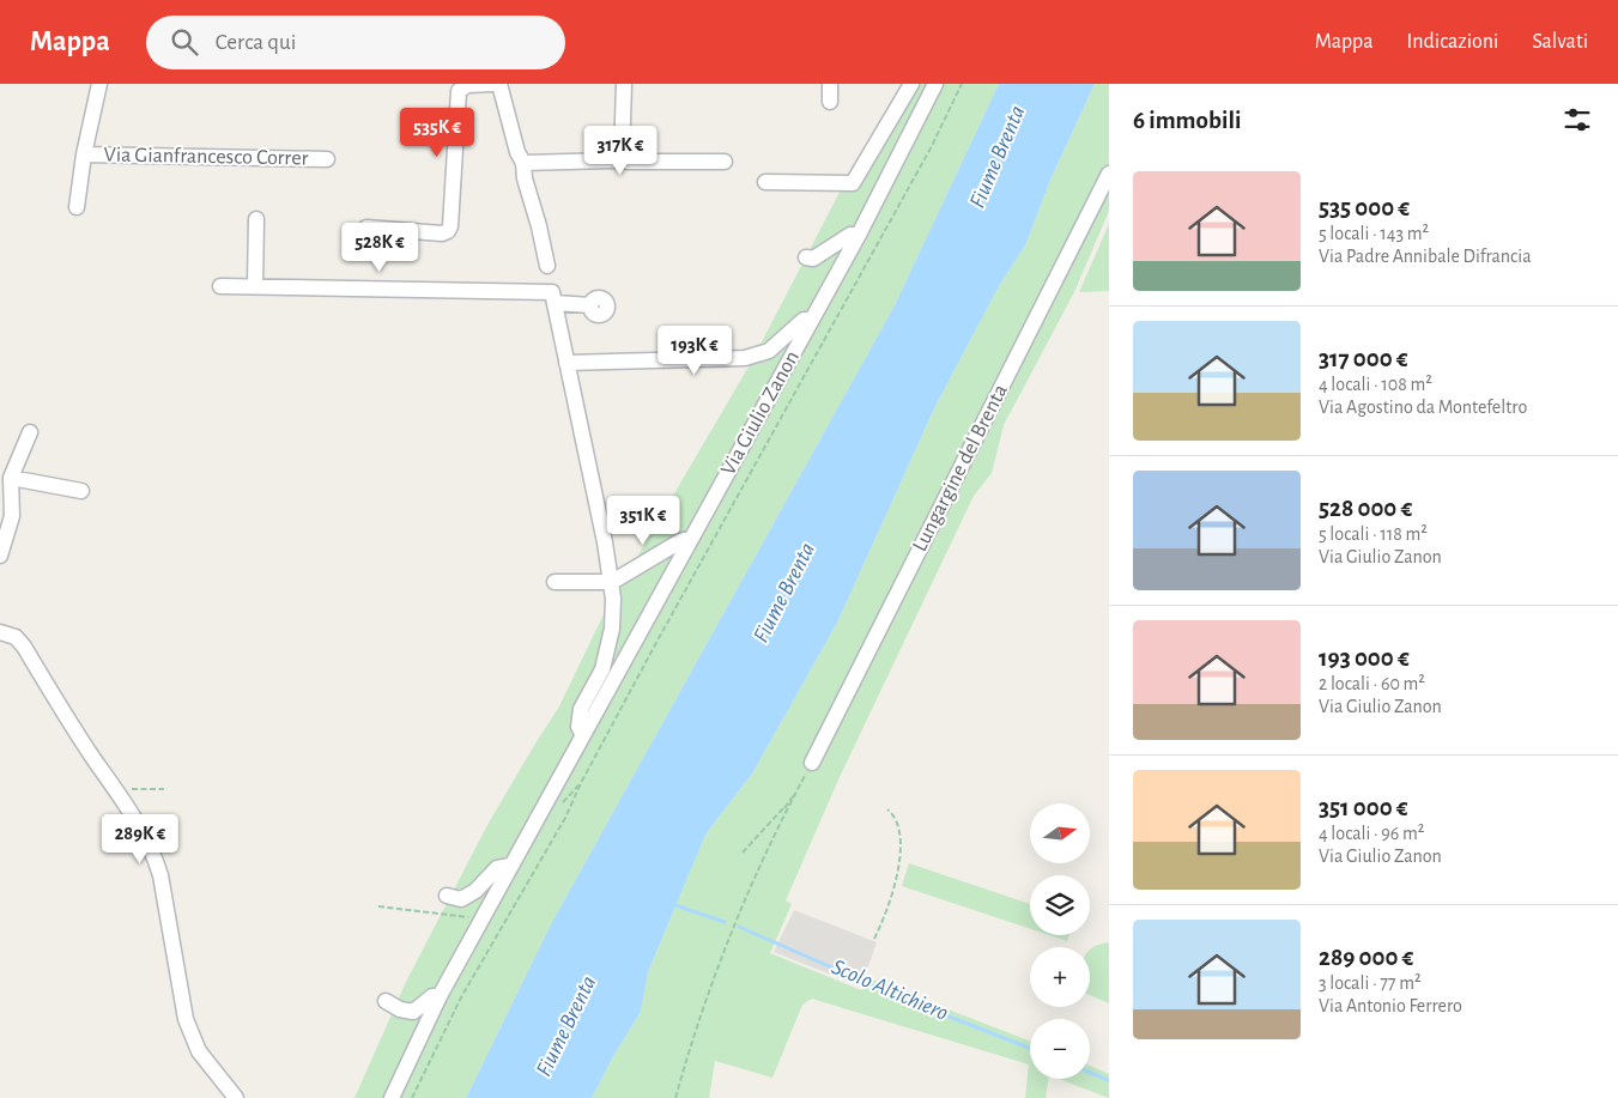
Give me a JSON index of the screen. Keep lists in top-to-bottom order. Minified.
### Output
{"streets":{"street":["Via Gianfrancesco Correr","Via Giulio Zanon","Lungargine del Brenta"]},"water":["Fiume Brenta","Scolo Altichiero"],"north":"right","page":{"header":"Mappa","search":"Cerca qui","nav":["Mappa","Indicazioni","Salvati"],"heading":"6 immobili","price":["535K €","317K €","528K €","193K €","351K €","289K €"],"list":[{"name":"535 000 €","note":"5 locali · 143 m² · Via Padre Annibale Difrancia"},{"name":"317 000 €","note":"4 locali · 108 m² · Via Agostino da Montefeltro"},{"name":"528 000 €","note":"5 locali · 118 m² · Via Giulio Zanon"},{"name":"193 000 €","note":"2 locali · 60 m² · Via Giulio Zanon"},{"name":"351 000 €","note":"4 locali · 96 m² · Via Giulio Zanon"},{"name":"289 000 €","note":"3 locali · 77 m² · Via Antonio Ferrero"}],"map_buttons":["+","−"]}}
